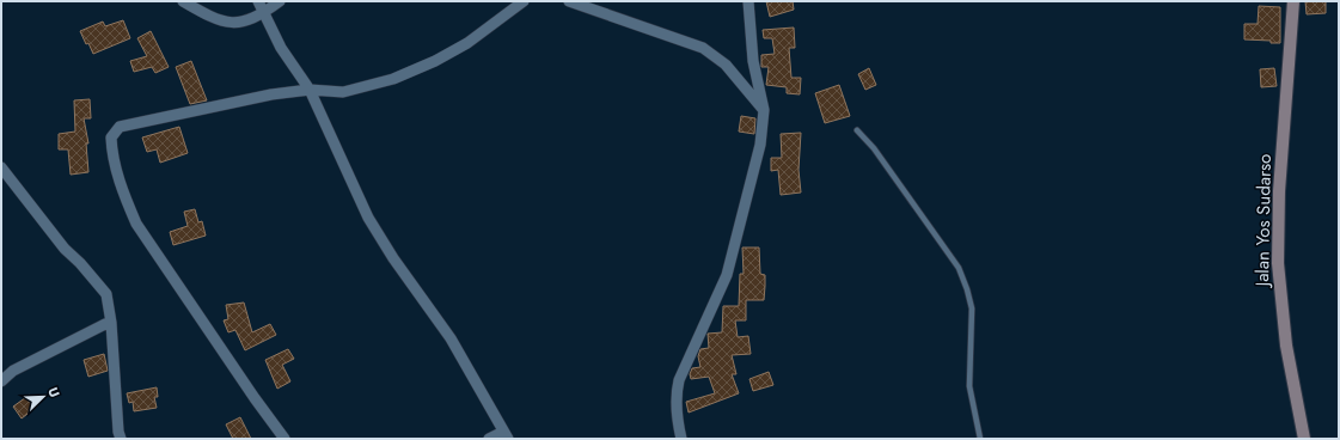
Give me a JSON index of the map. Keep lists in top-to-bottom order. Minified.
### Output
{"streets":{"main road":["Jalan Yos Sudarso"]},"north":"top right"}
